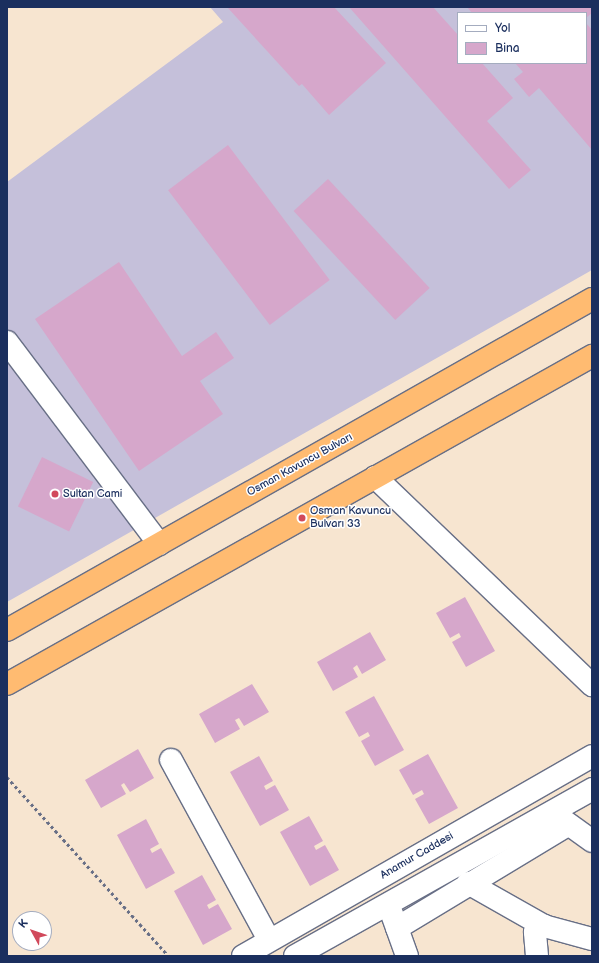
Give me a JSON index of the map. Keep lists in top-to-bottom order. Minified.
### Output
{"streets":{"highway":["Osman Kavuncu Bulvarı"],"street":["Anamur Caddesi"]},"places":["Sultan Cami","Osman Kavuncu Bulvarı 33"],"legend":["Yol","Bina"],"north":"top left"}
